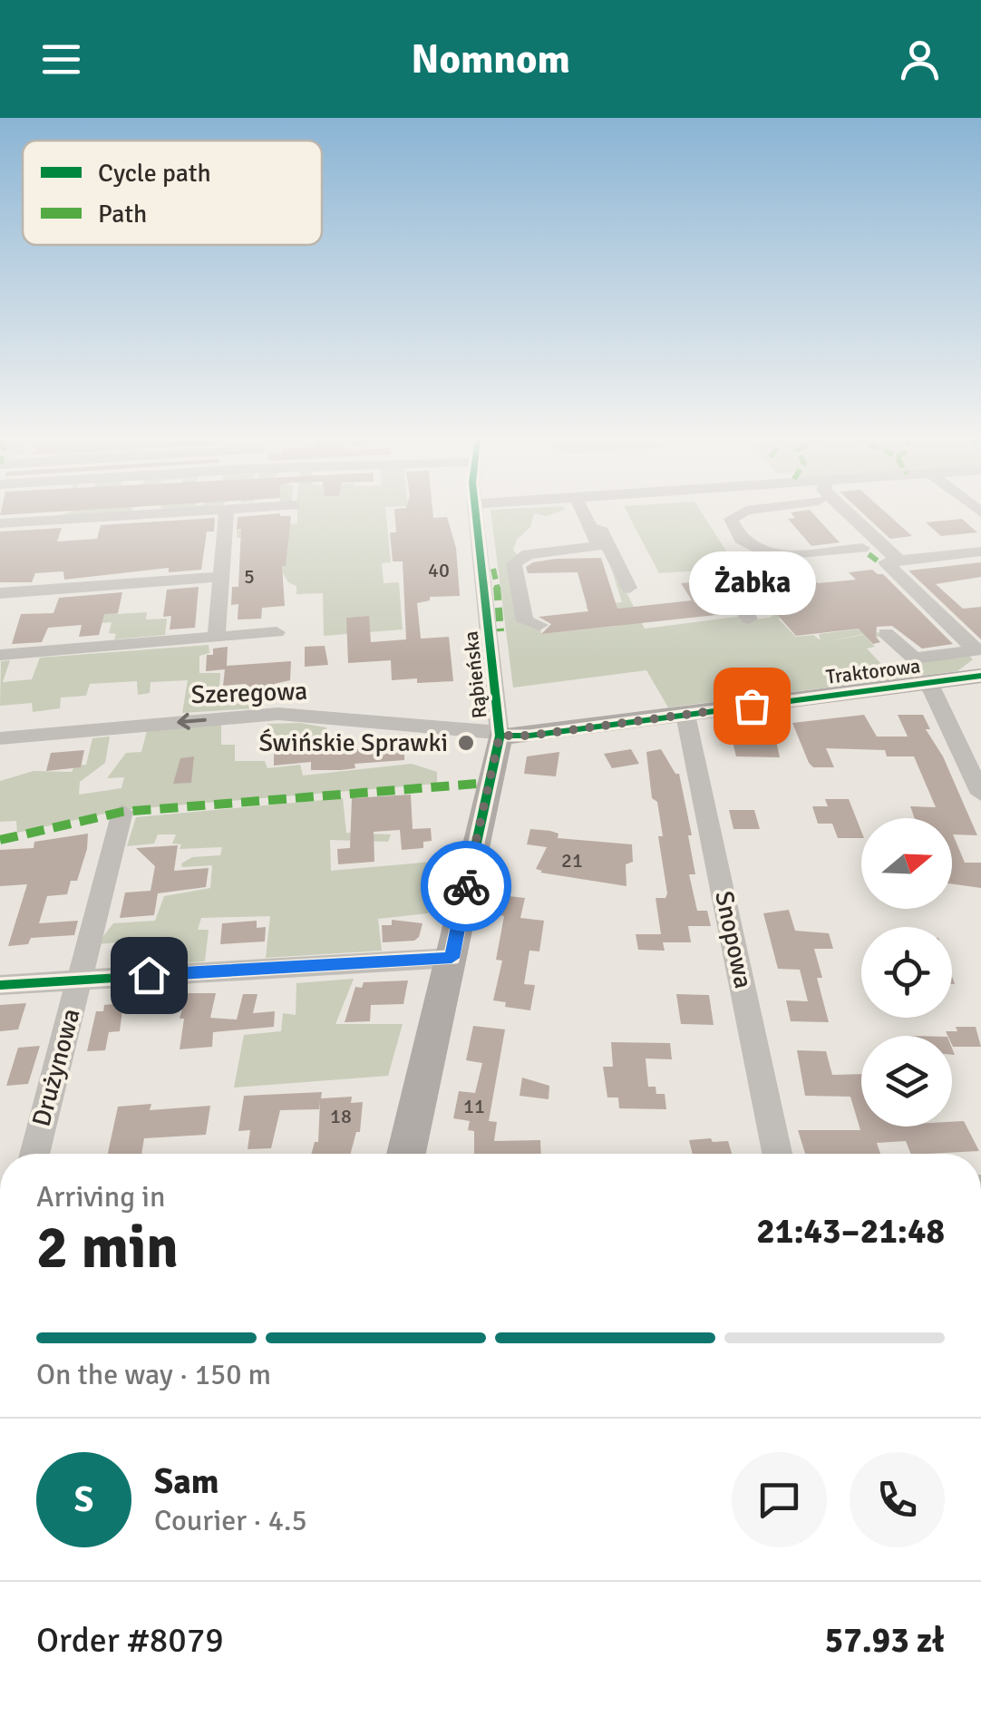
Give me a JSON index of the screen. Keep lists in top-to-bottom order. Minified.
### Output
{"streets":{"main road":["Traktorowa","Rąbieńska"],"street":["Szeregowa","Snopowa","Drużynowa"]},"crossings":[["Traktorowa","Rąbieńska"],["Traktorowa","Szeregowa"],["Traktorowa","Snopowa"],["Rąbieńska","Szeregowa"]],"places":["Żabka","Świńskie Sprawki"],"house_numbers":["40","5","21","11","18"],"legend":["Cycle path","Path"],"north":"right","page":{"header":"Nomnom","bubble":"Żabka","heading":["2 min","Arriving in","21:43–21:48"],"panel":["Sam","Courier · 4.5","Order #8079","57.93 zł"],"bar":"On the way · 150 m","round":"S"}}
